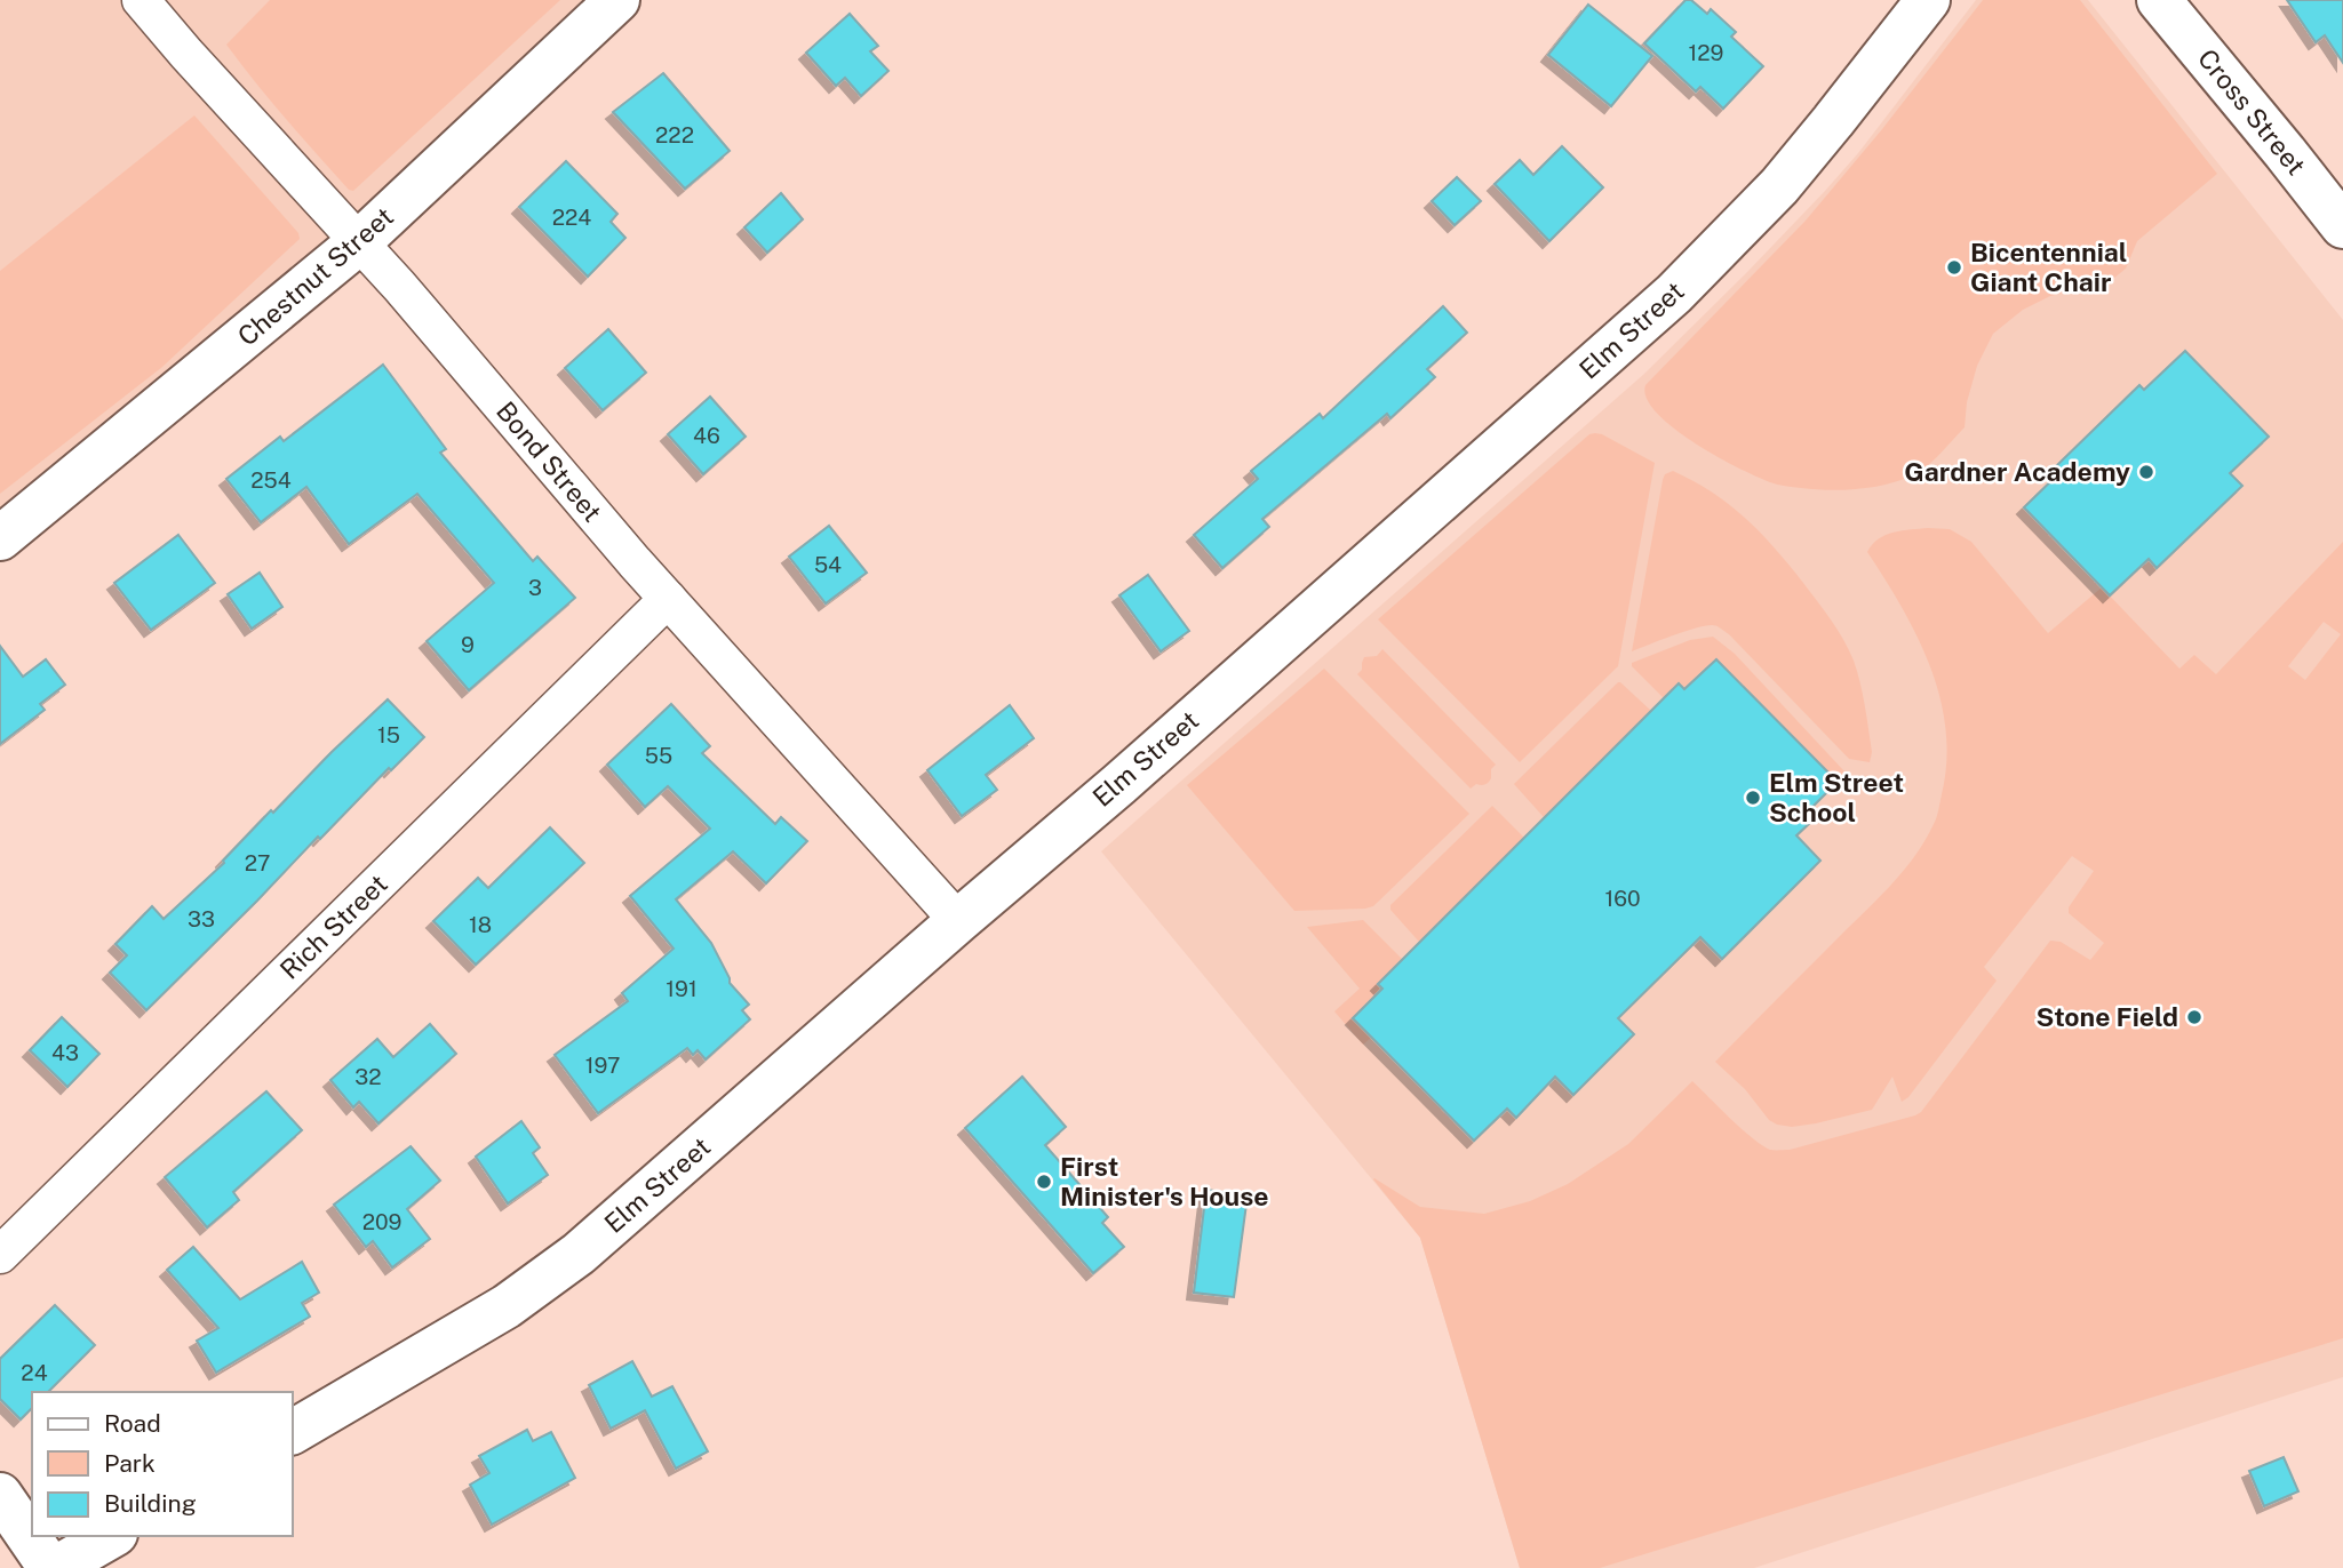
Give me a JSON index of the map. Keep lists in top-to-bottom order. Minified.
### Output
{"streets":{"street":["Cross Street","Chestnut Street","Elm Street","Bond Street","Rich Street"]},"crossings":[["Chestnut Street","Bond Street"],["Elm Street","Bond Street"],["Bond Street","Rich Street"]],"places":["Bicentennial Giant Chair","Gardner Academy","Elm Street School","Stone Field","First Minister's House"],"house_numbers":["129","222","224","46","254","54","3","9","15","55","27","160","33","18","191","43","197","32","209","24"],"legend":["Road","Park","Building"]}
